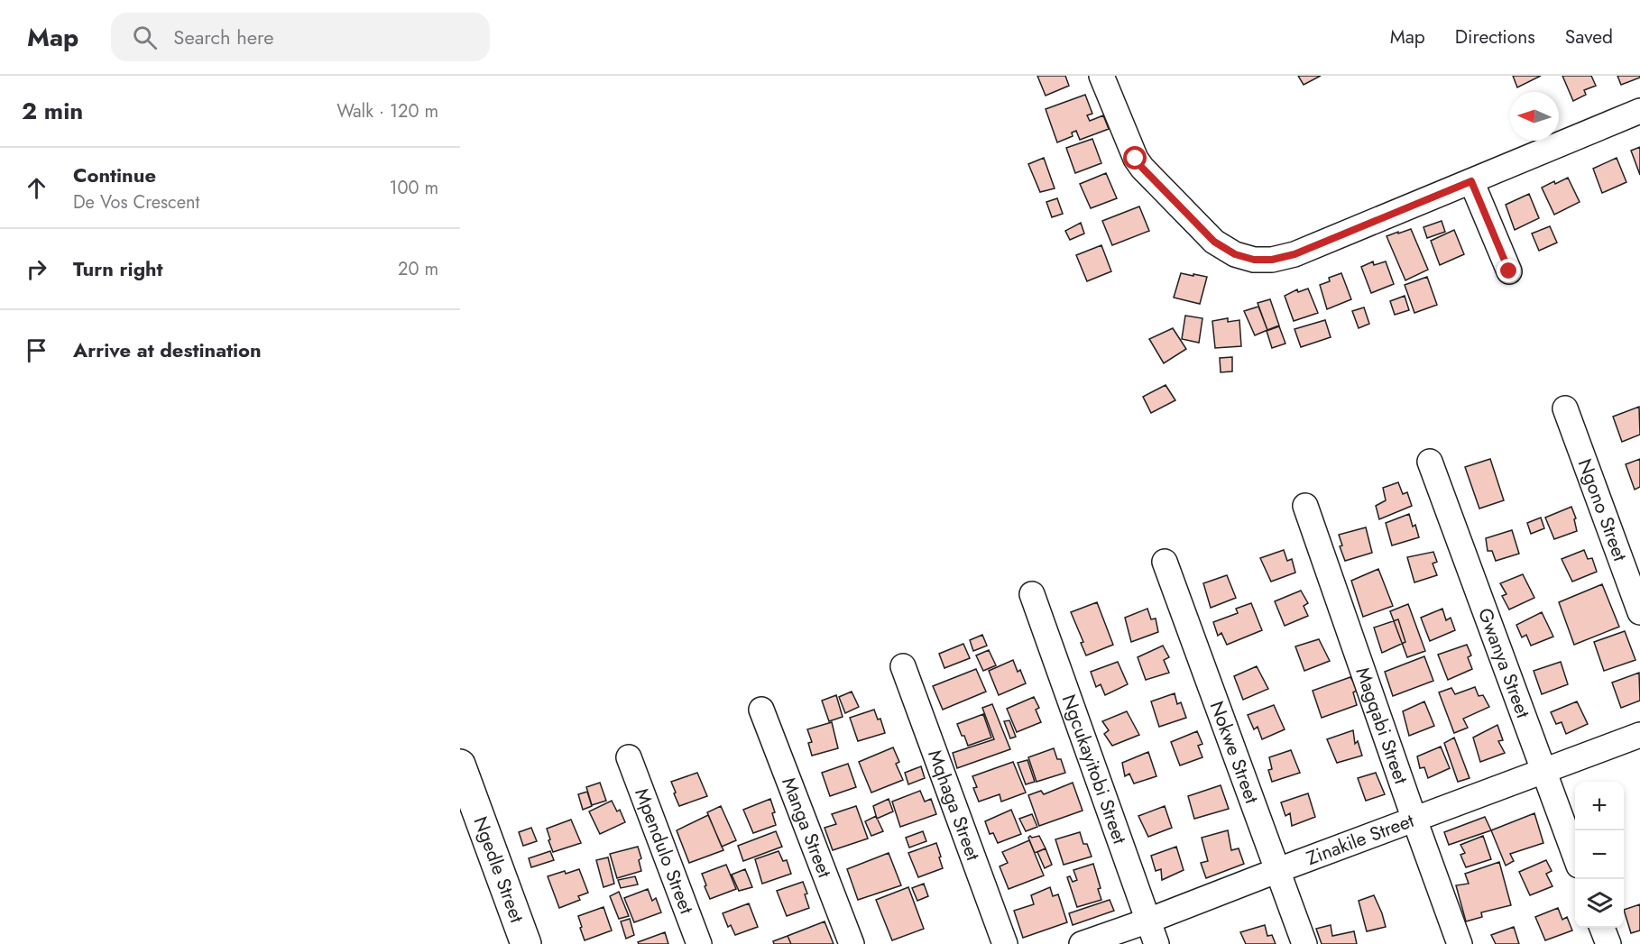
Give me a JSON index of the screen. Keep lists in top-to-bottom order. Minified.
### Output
{"streets":{"street":["Ngono Street","Gwanya Street","Magqabi Street","Nokwe Street","Ngcukayitobi Street","Mqhaga Street","Manga Street","Zinakile Street","Mpendulo Street","Ngedle Street"]},"crossings":[["Gwanya Street","Zinakile Street"],["Magqabi Street","Zinakile Street"],["Nokwe Street","Zinakile Street"],["Ngcukayitobi Street","Zinakile Street"]],"north":"left","page":{"header":"Map","search":"Search here","nav":["Map","Directions","Saved"],"heading":["2 min","Walk · 120 m"],"list":[["Continue","De Vos Crescent","100 m"],["Turn right","20 m"],"Arrive at destination"],"map_buttons":["+","−"]}}
